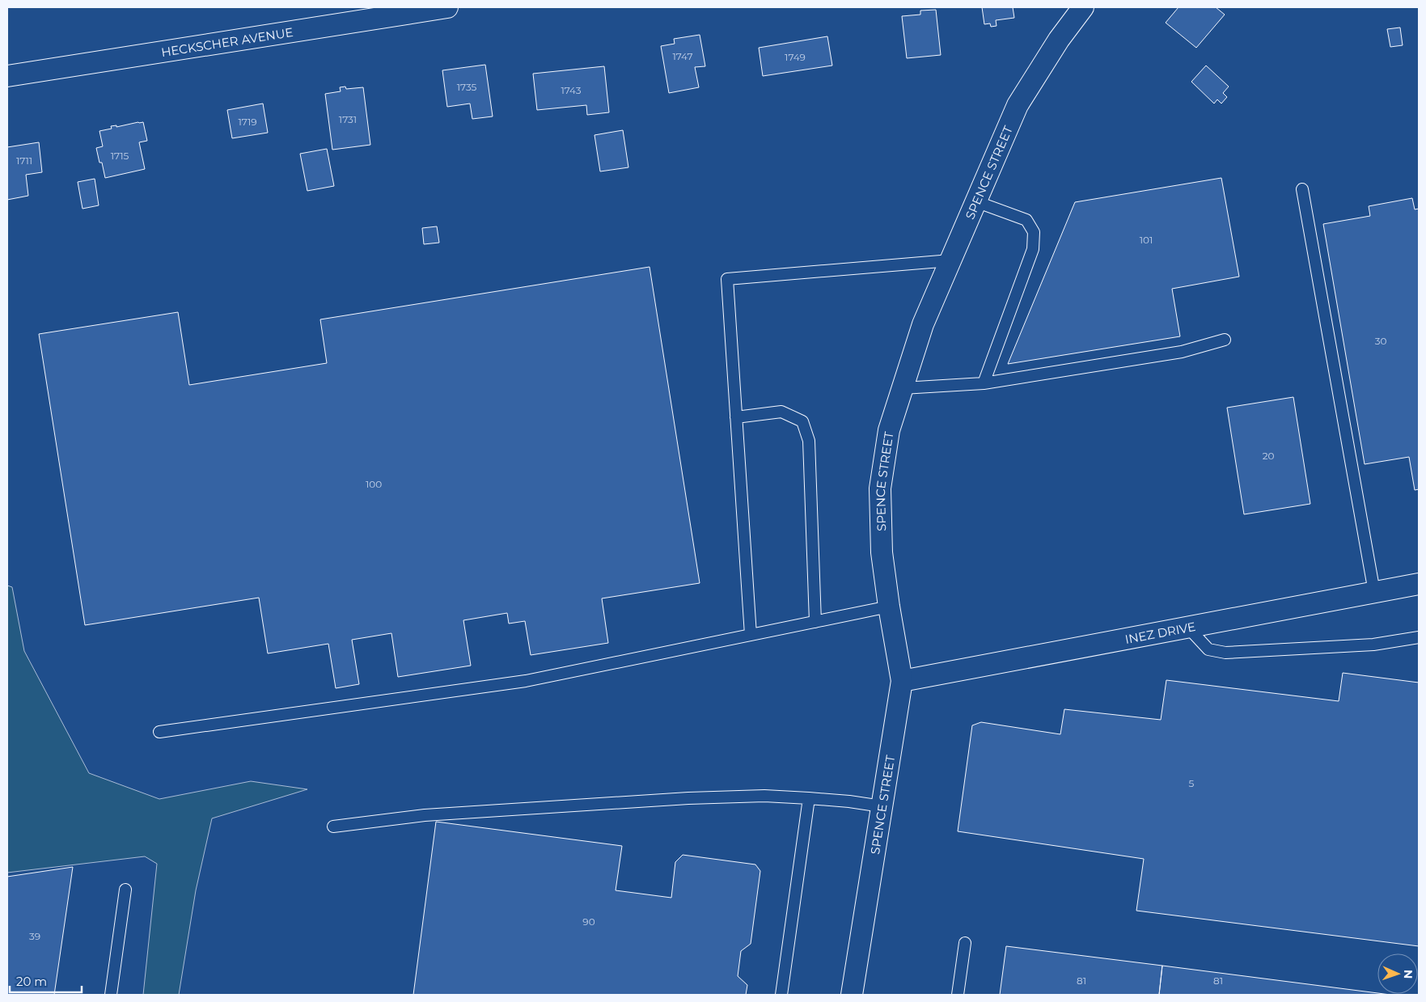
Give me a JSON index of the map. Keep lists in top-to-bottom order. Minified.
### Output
{"streets":{"street":["HECKSCHER AVENUE","SPENCE STREET","INEZ DRIVE"]},"crossings":[["SPENCE STREET","INEZ DRIVE"]],"house_numbers":["1747","1749","1735","1743","1731","1719","1715","1711","101","30","20","100","5","90","39","81","81"],"scale_bar":"20 m","north":"right"}
